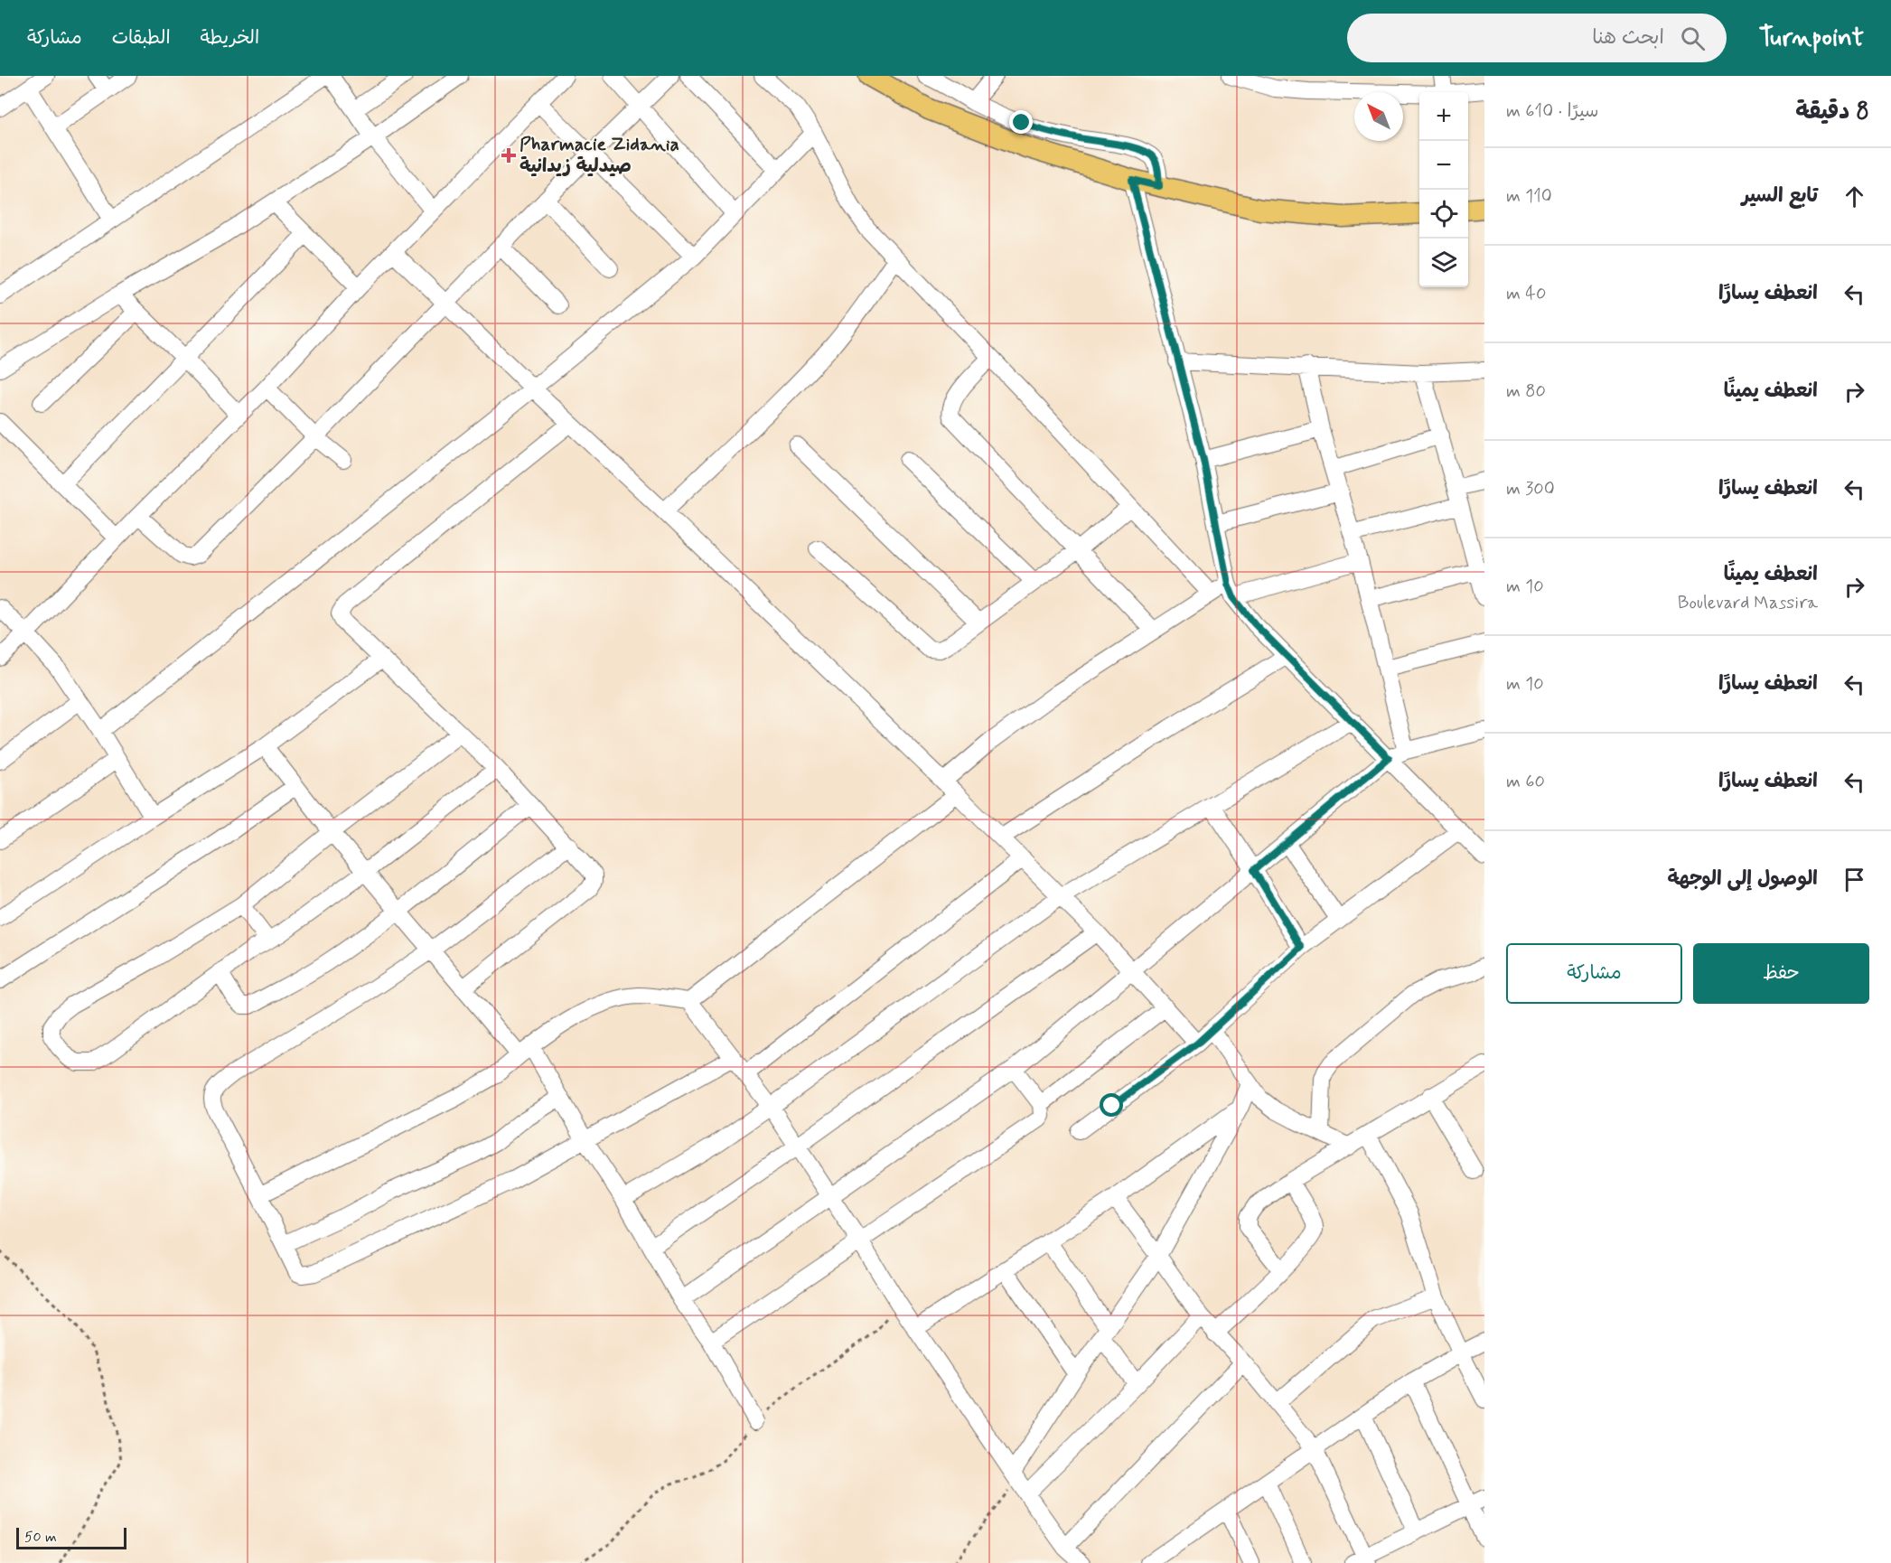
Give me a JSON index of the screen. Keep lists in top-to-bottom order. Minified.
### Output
{"places":{"health":["Pharmacie Zidania صيدلية زيدانية"]},"scale_bar":"50 m","north":"top left","page":{"header":"Turnpoint","search":"ابحث هنا","nav":["الخريطة","الطبقات","مشاركة"],"heading":["8 دقيقة","سيرًا · 610 m"],"map_buttons":["+","−"],"list":[["تابع السير","110 m"],["انعطف يسارًا","40 m"],["انعطف يمينًا","80 m"],["انعطف يسارًا","300 m"],["انعطف يمينًا","Boulevard Massira","10 m"],["انعطف يسارًا","10 m"],["انعطف يسارًا","60 m"],"الوصول إلى الوجهة"],"buttons":["حفظ","مشاركة"],"scale":"50 m"}}
